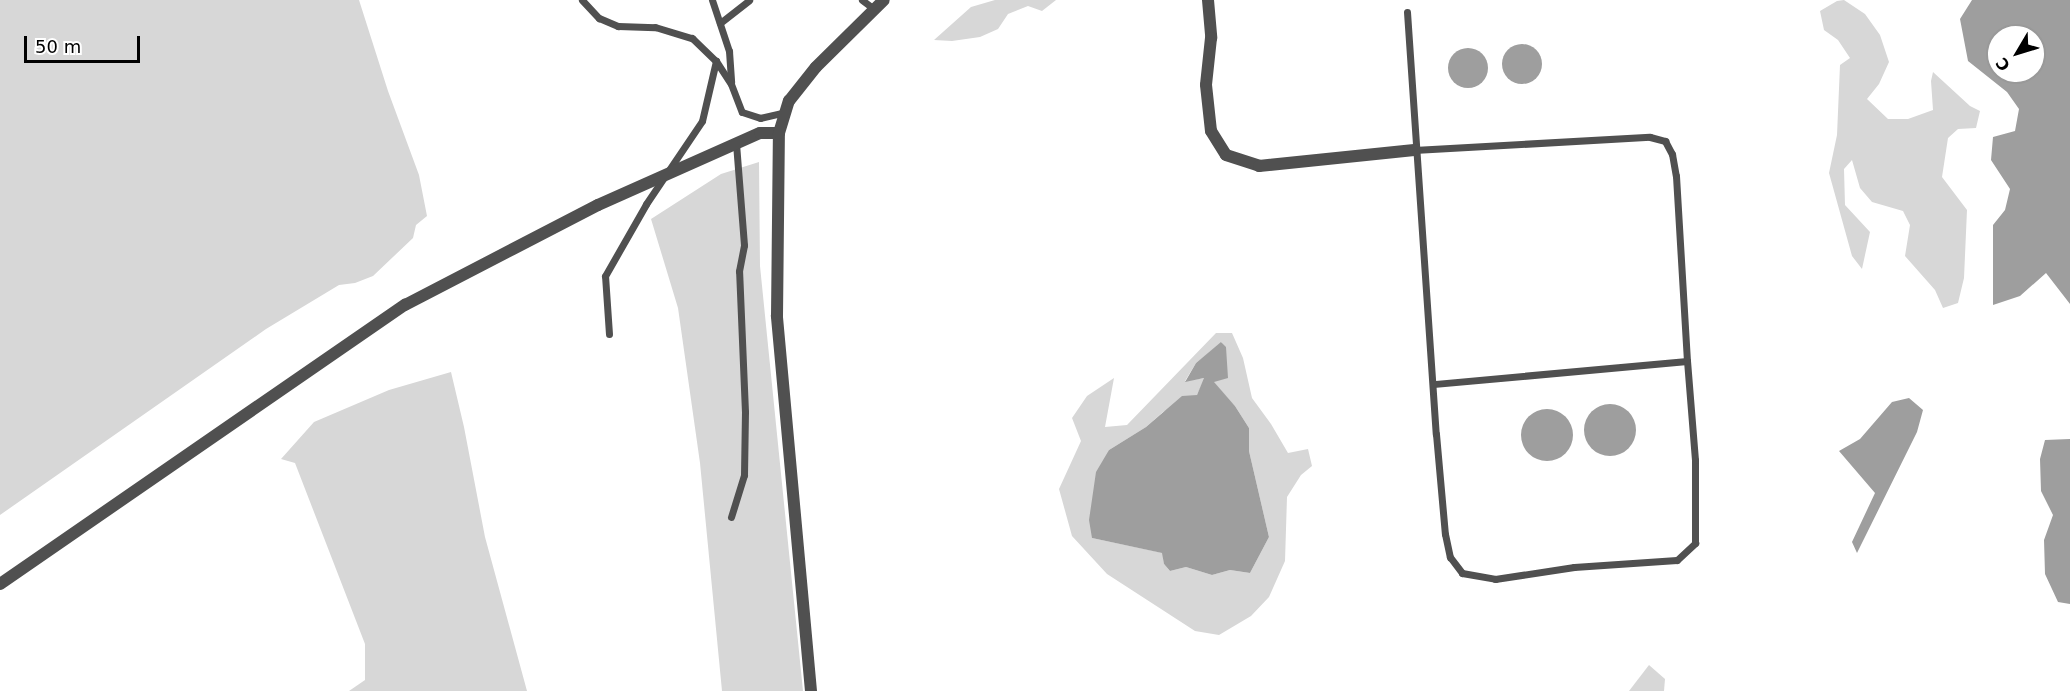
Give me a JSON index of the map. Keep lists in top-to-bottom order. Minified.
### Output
{"scale_bar":"50 m","north":"bottom left"}
